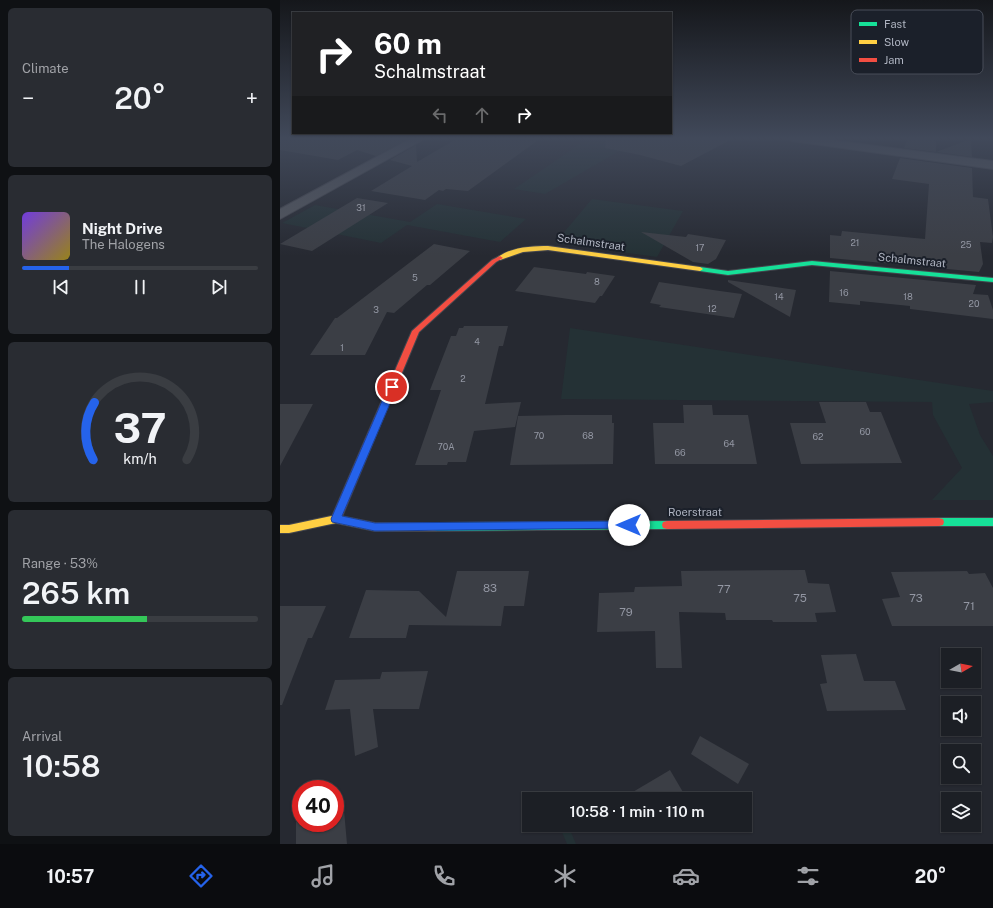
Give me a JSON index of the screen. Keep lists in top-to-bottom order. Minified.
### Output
{"streets":{"street":["Schalmstraat","Roerstraat"]},"crossings":[["Schalmstraat","Roerstraat"]],"house_numbers":["31","21","25","17","5","8","16","14","18","20","12","3","4","1","2","60","70","68","62","64","70A","66","83","77","75","73","71","79"],"legend":["Fast","Slow","Jam"],"north":"right","page":{"tile":["Climate",["Range · 53%","265 km"],["Arrival","10:58"]],"turn":["60 m","Schalmstraat"],"heat":["−","20°","+"],"song":["Night Drive","The Halogens"],"limit":"40","trip":"10:58 · 1 min · 110 m","tabs":["10:57","20°"],"gauge":["37","km/h"]}}
